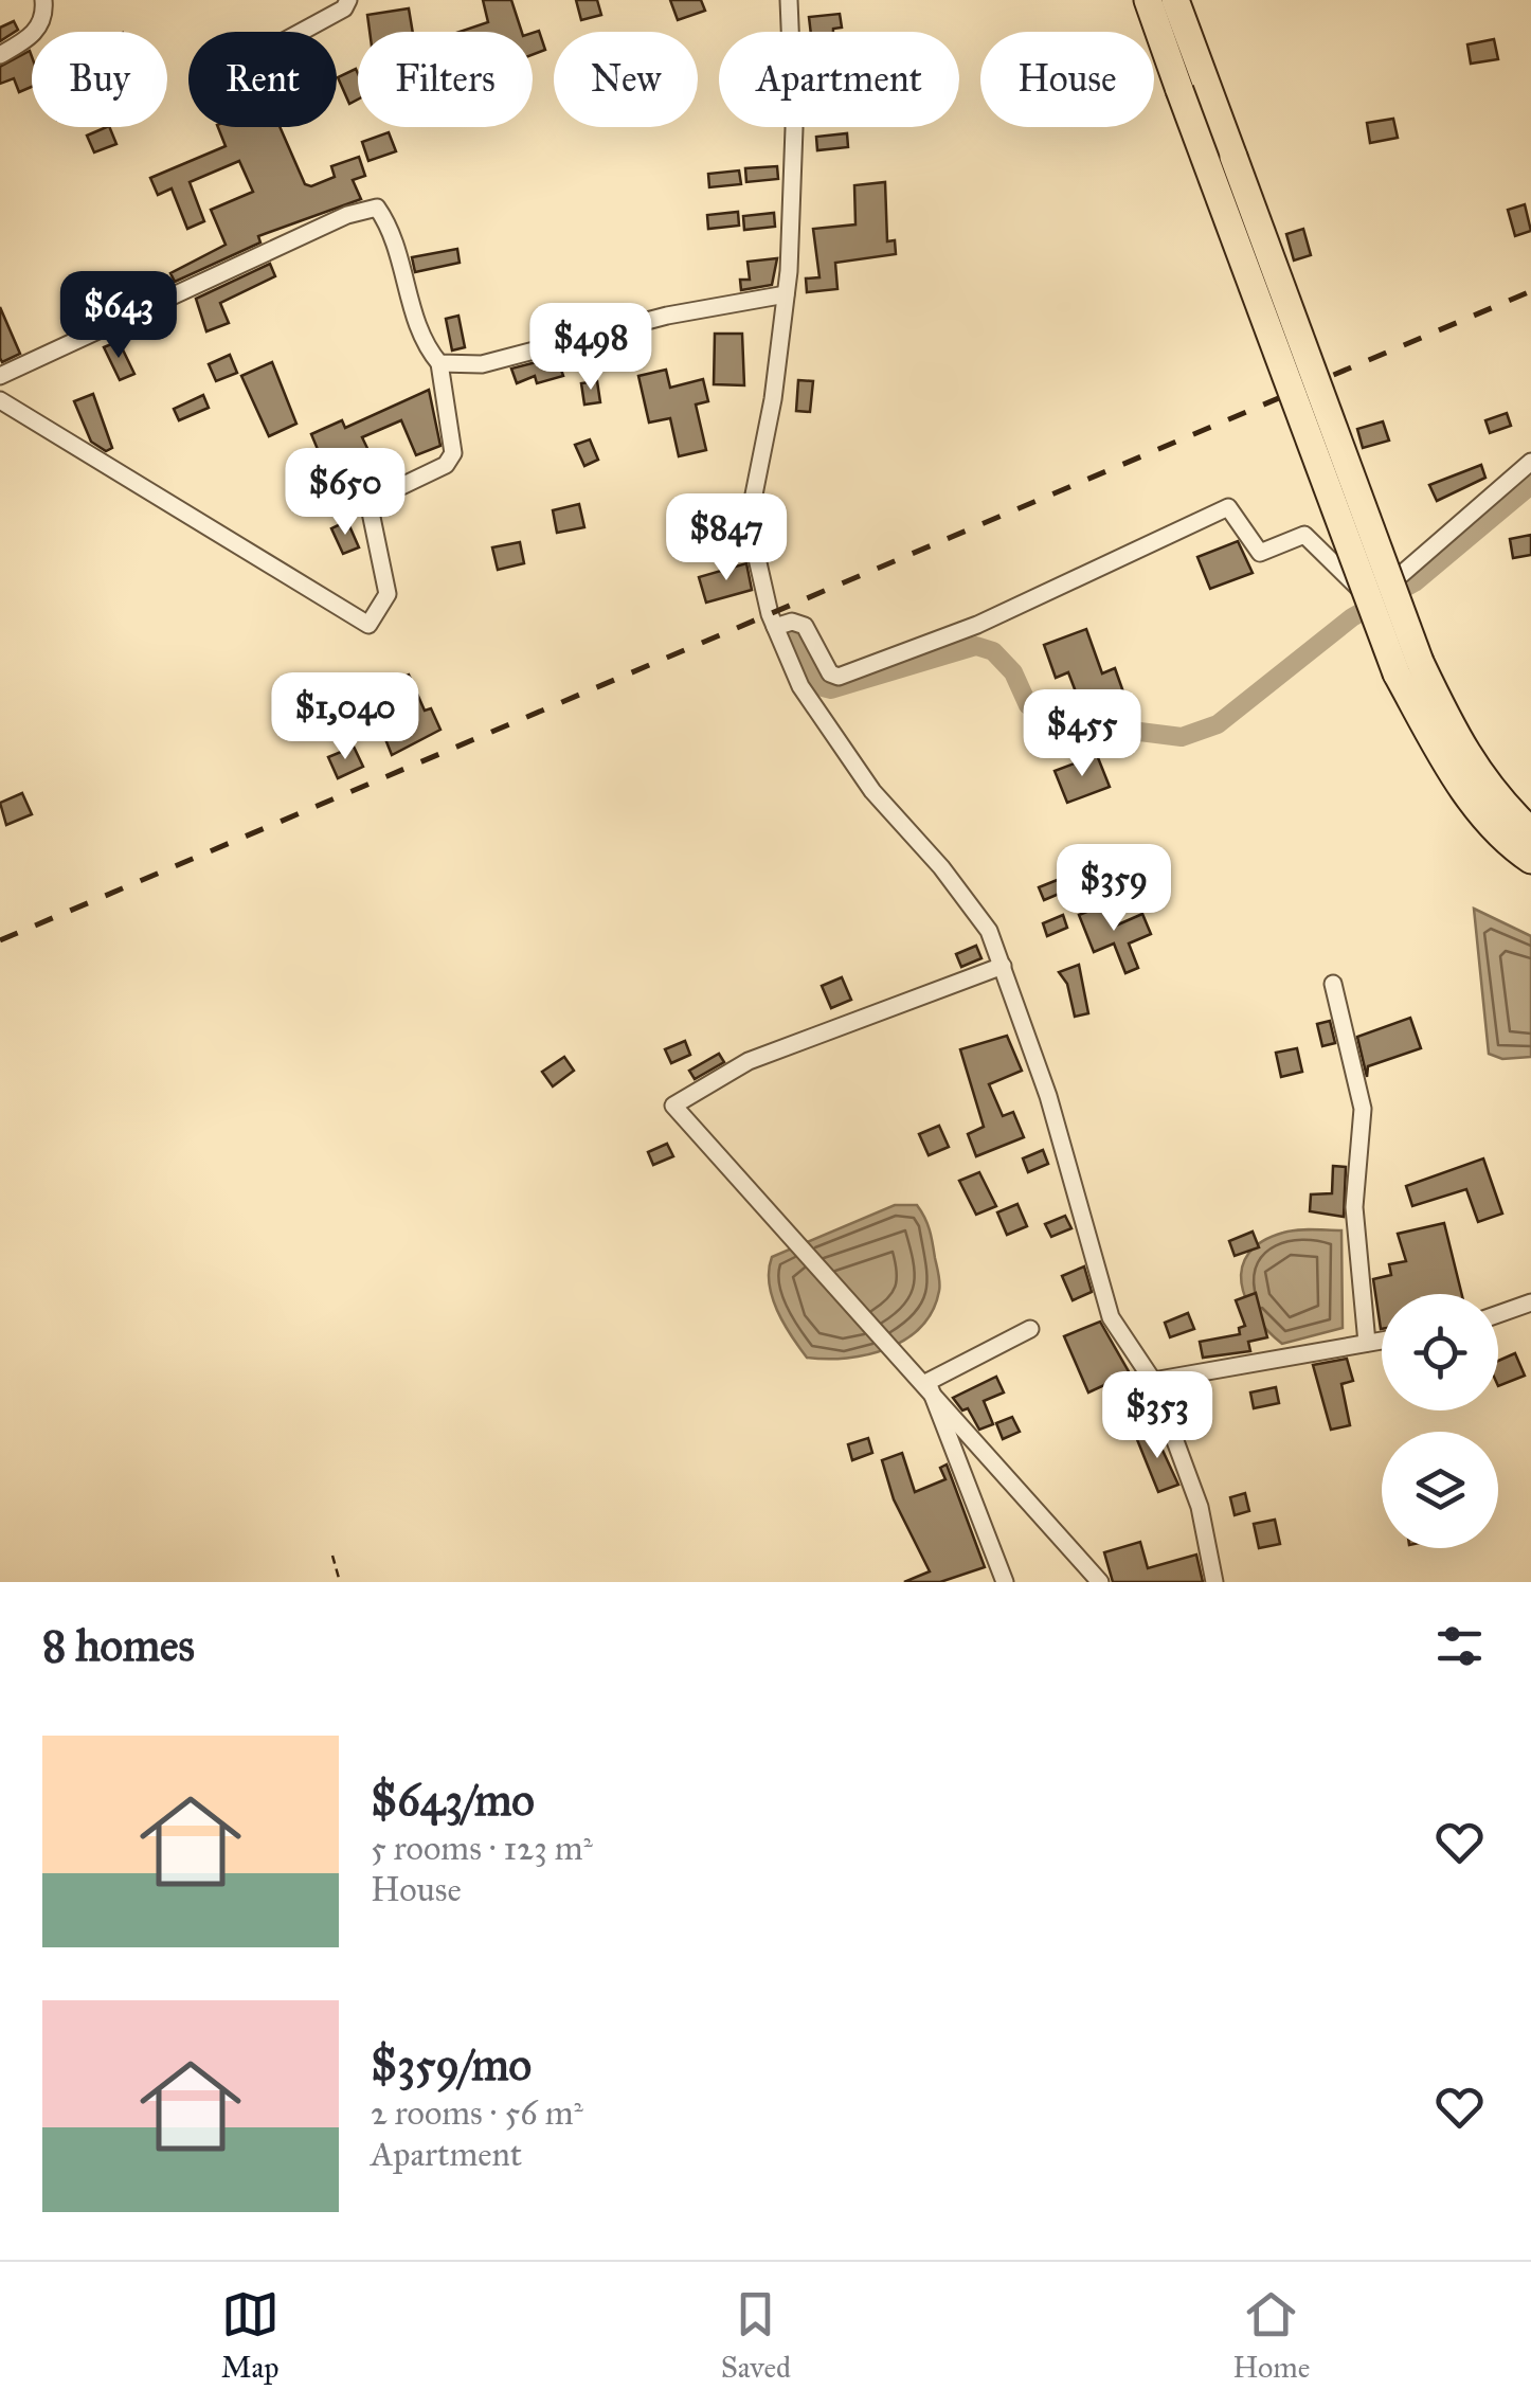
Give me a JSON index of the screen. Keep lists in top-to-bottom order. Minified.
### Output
{"page":{"chip":["Buy","Rent","Filters","New","Apartment","House"],"price":["$643","$498","$650","$847","$1,040","$455","$359","$353"],"heading":"8 homes","list":[{"name":"$643/mo","note":"5 rooms · 123 m² · House"},{"name":"$359/mo","note":"2 rooms · 56 m² · Apartment"}],"tabs":["Map","Saved","Home"]}}
